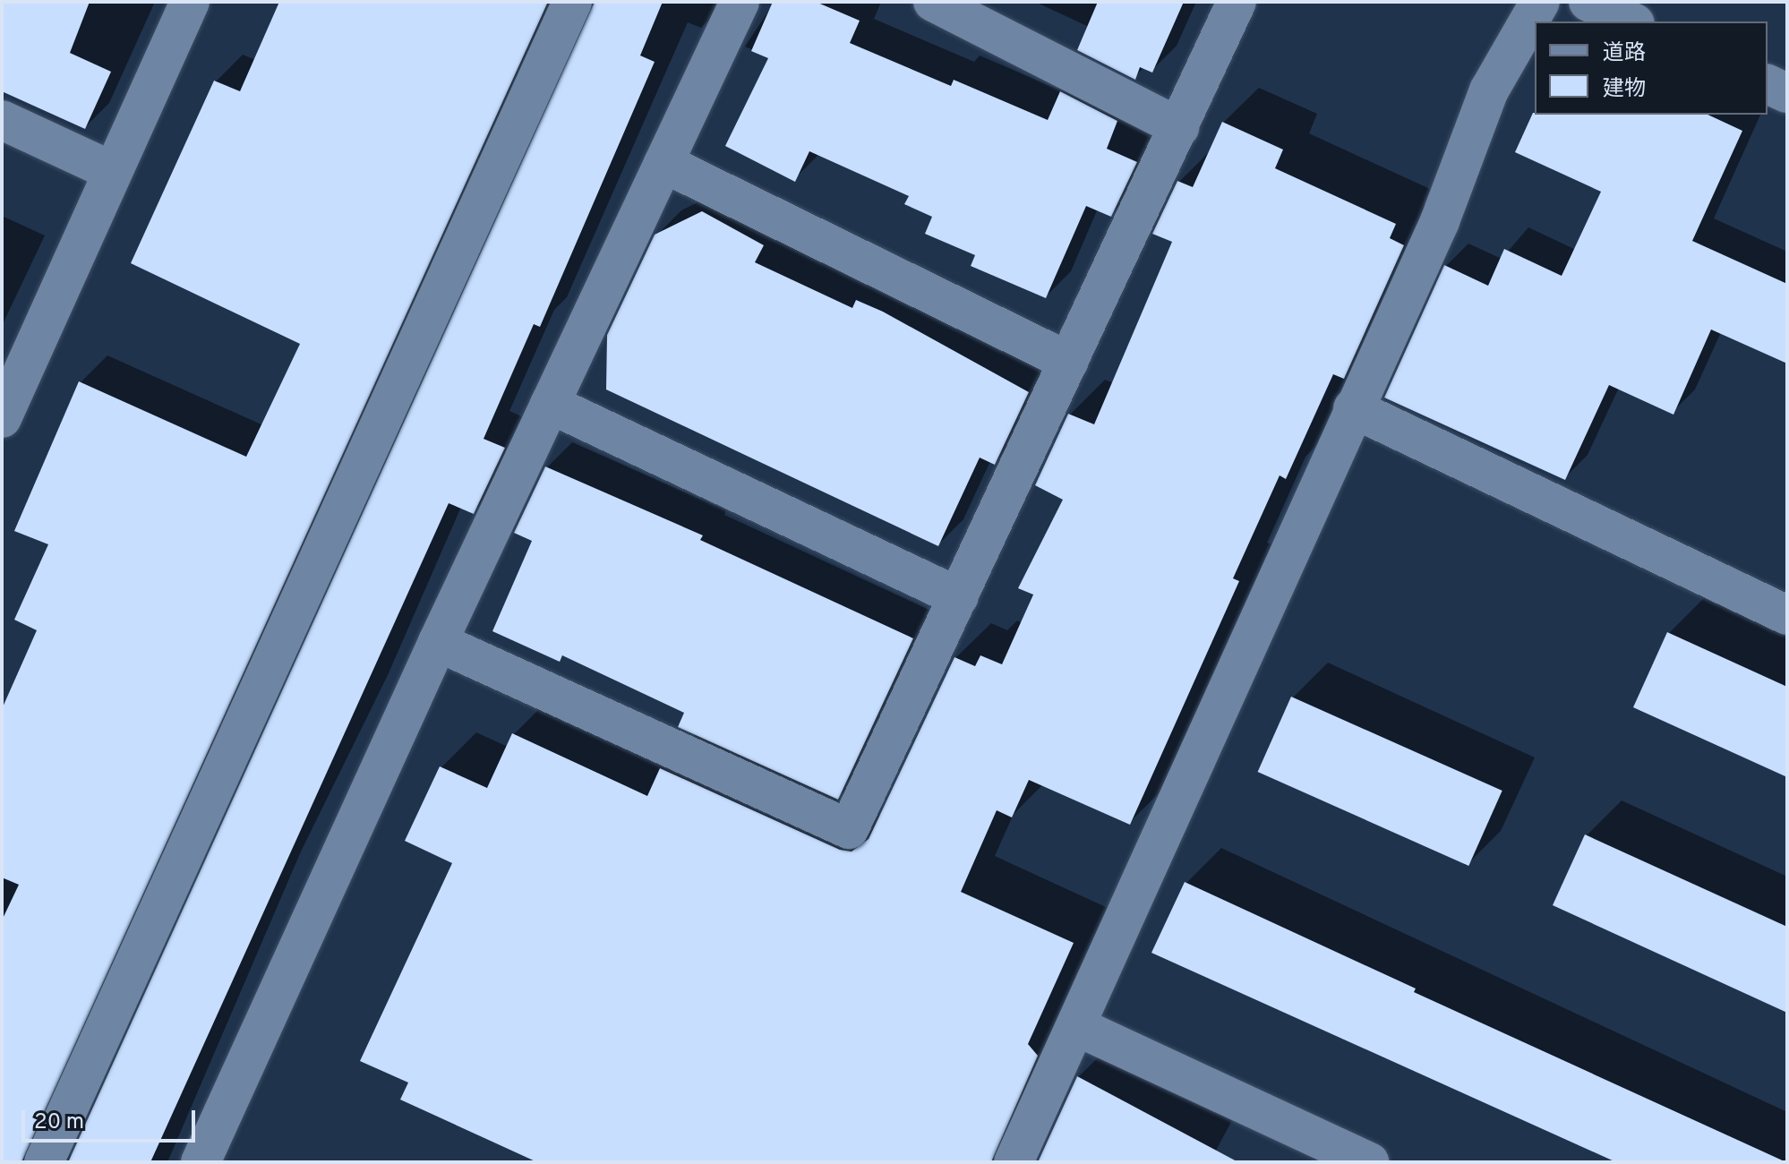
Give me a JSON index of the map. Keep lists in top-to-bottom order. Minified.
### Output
{"legend":["道路","建物"],"scale_bar":"20 m"}
